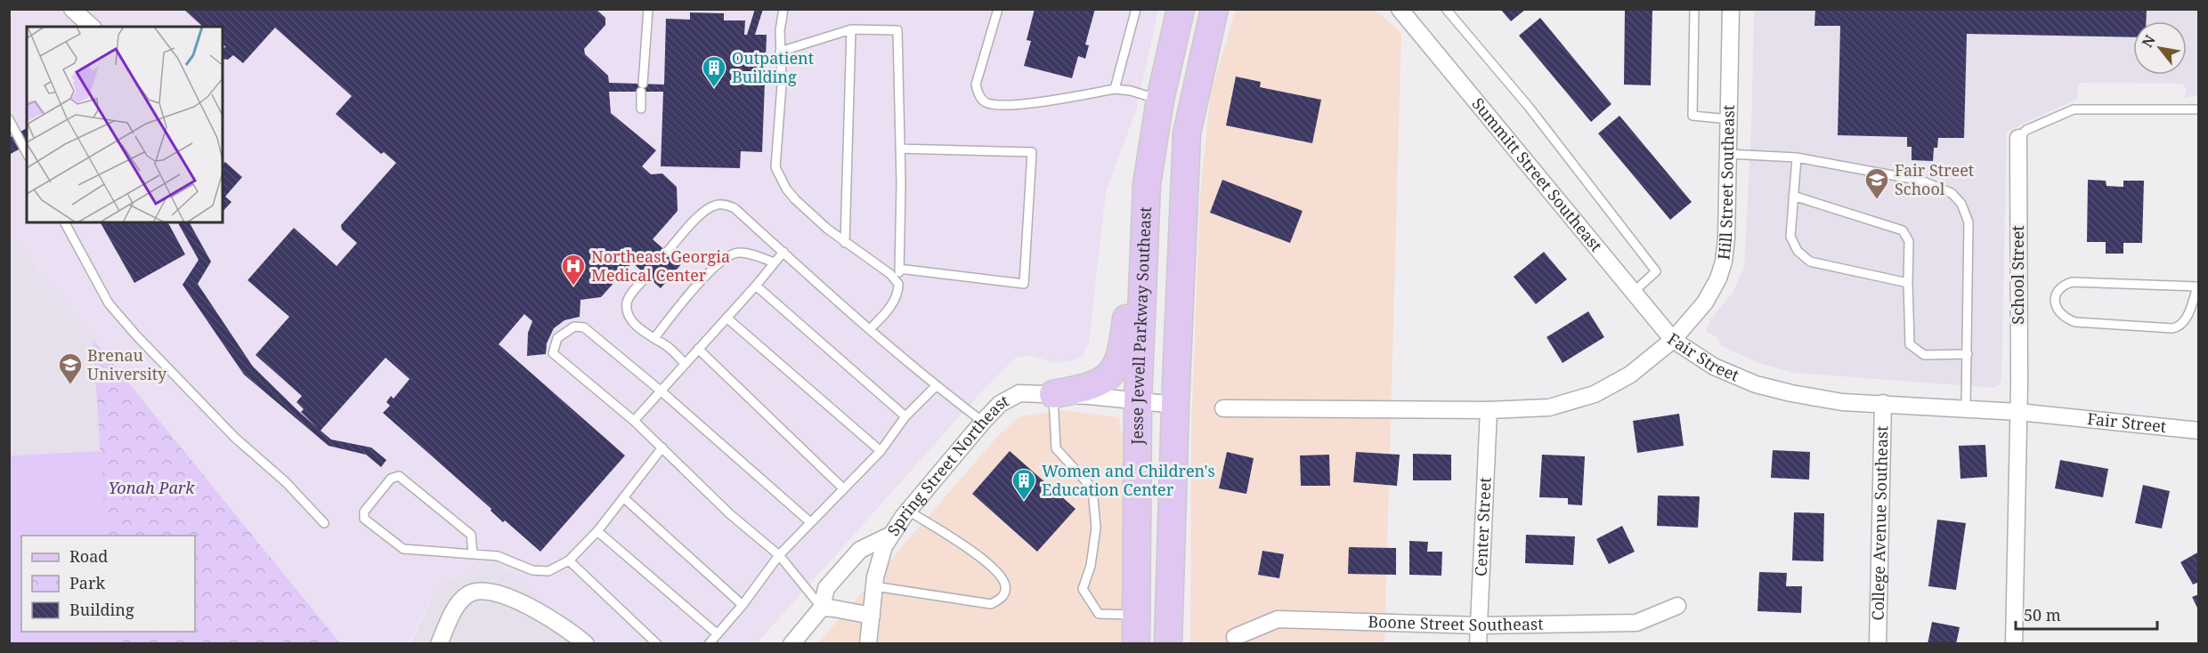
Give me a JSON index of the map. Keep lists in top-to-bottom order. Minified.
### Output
{"streets":{"main road":["Jesse Jewell Parkway Southeast"],"street":["Summitt Street Southeast","Hill Street Southeast","School Street","Fair Street","Spring Street Northeast","College Avenue Southeast","Center Street","Boone Street Southeast"]},"crossings":[["Summitt Street Southeast","Hill Street Southeast"],["Summitt Street Southeast","Fair Street"],["Hill Street Southeast","Fair Street"],["School Street","Fair Street"],["Jesse Jewell Parkway Southeast","Spring Street Northeast"],["Fair Street","College Avenue Southeast"],["Fair Street","Center Street"],["Center Street","Boone Street Southeast"]],"parks":["Yonah Park"],"places":{"building":["Outpatient Building","Women and Children's Education Center"],"school or university":["Fair Street School","Brenau University"],"hospital":["Northeast Georgia Medical Center"]},"legend":["Road","Park","Building"],"scale_bar":"50 m","north":"top left"}
